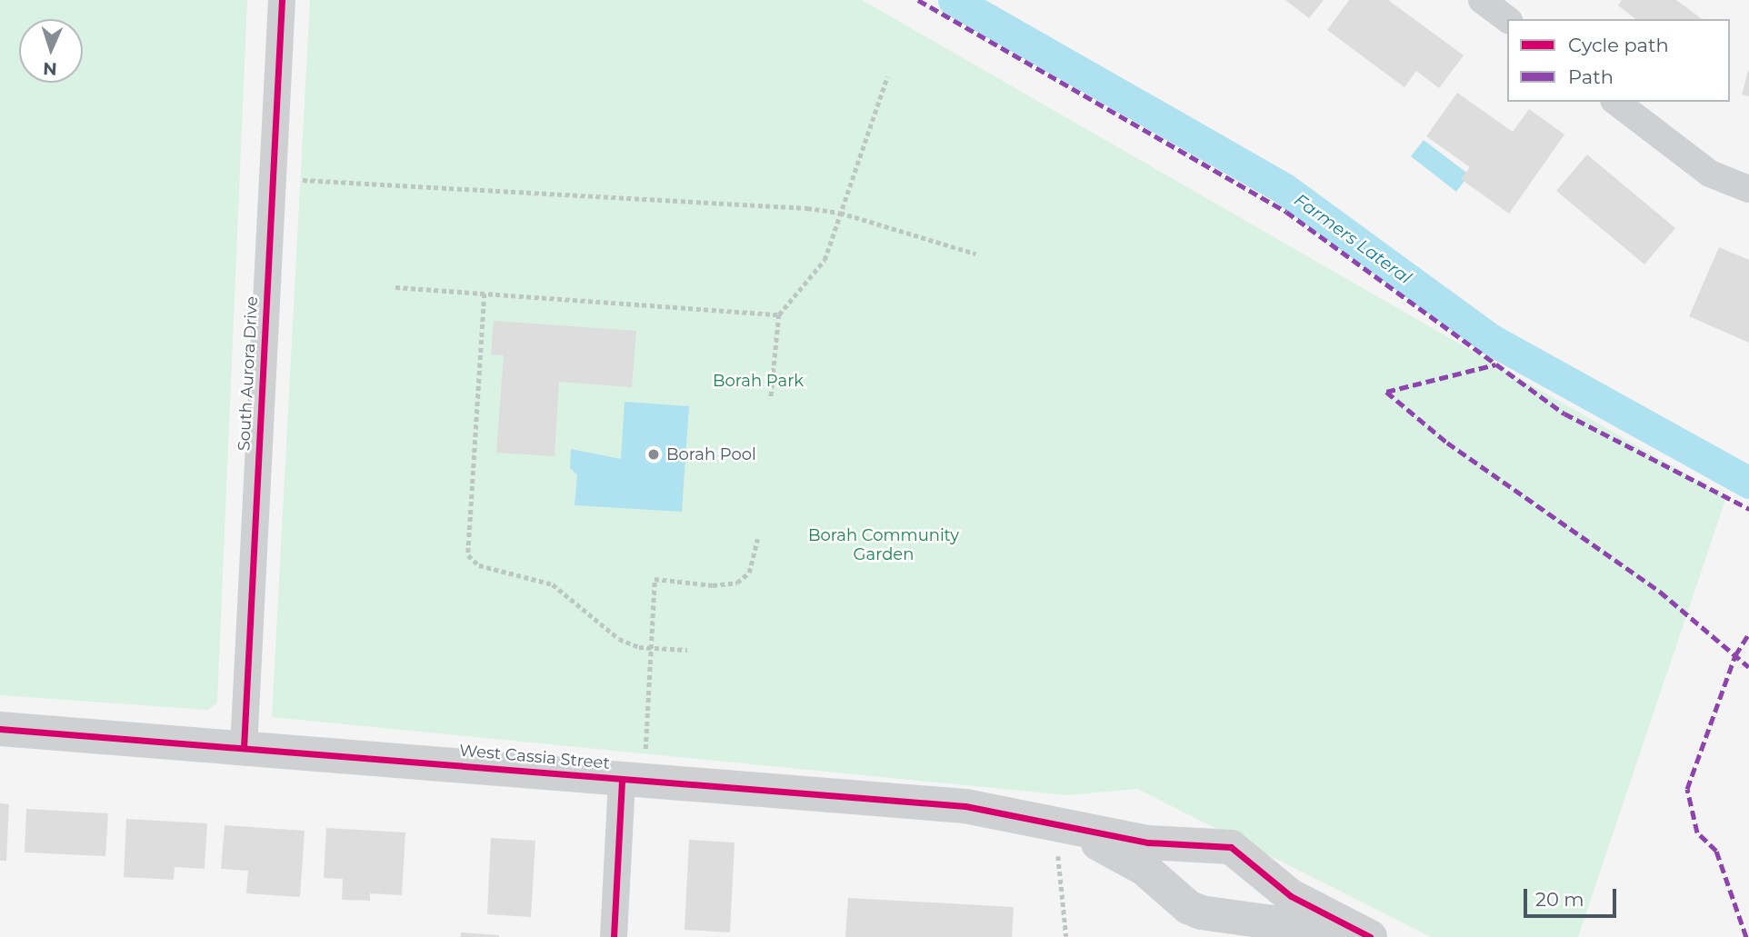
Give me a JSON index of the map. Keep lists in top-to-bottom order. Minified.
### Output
{"streets":{"street":["South Aurora Drive","West Cassia Street"]},"crossings":[["South Aurora Drive","West Cassia Street"]],"water":["Farmers Lateral"],"parks":["Borah Park","Borah Community Garden"],"places":["Borah Pool"],"legend":["Cycle path","Path"],"scale_bar":"20 m","north":"bottom"}
